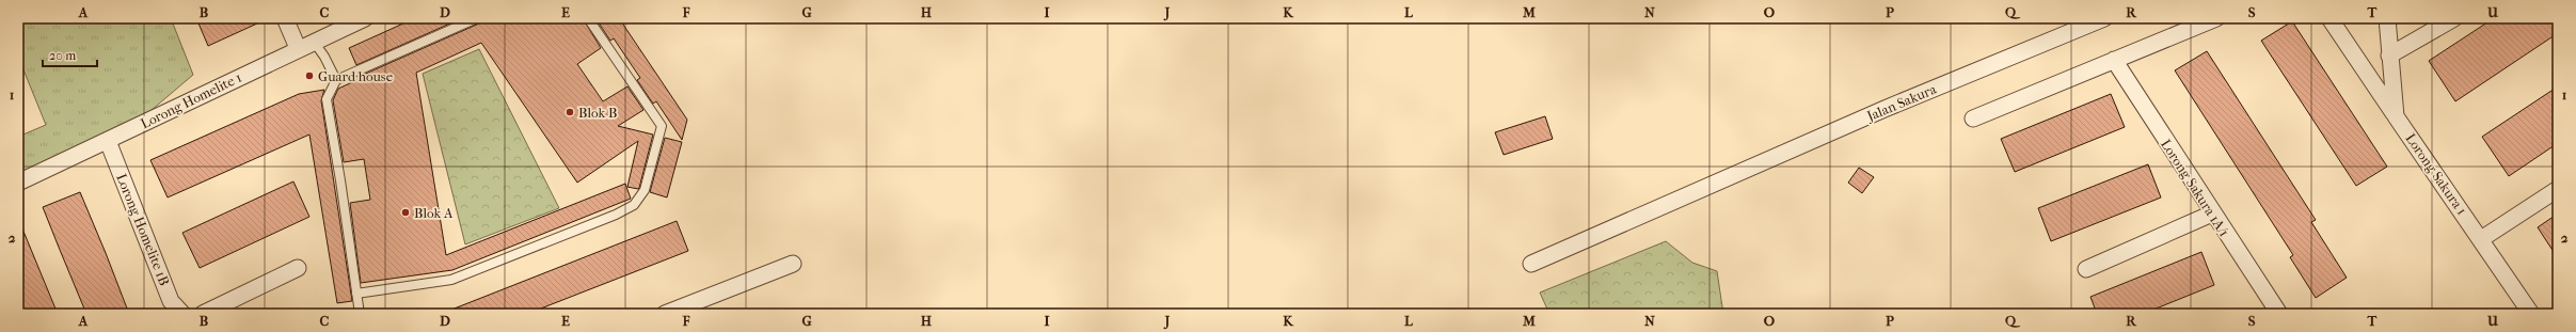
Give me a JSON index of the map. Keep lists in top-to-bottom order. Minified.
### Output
{"streets":{"street":["Lorong Homelite 1","Jalan Sakura","Lorong Sakura 1","Lorong Sakura 1A/1","Lorong Homelite 1B"]},"crossings":[["Lorong Homelite 1","Lorong Homelite 1B"]],"places":["Guard house","Blok B","Blok A"],"scale_bar":"20 m","grid":{"columns":["A","B","C","D","E","F","G","H","I","J","K","L","M","N","O","P","Q","R","S","T","U"],"rows":["1","2"]}}
